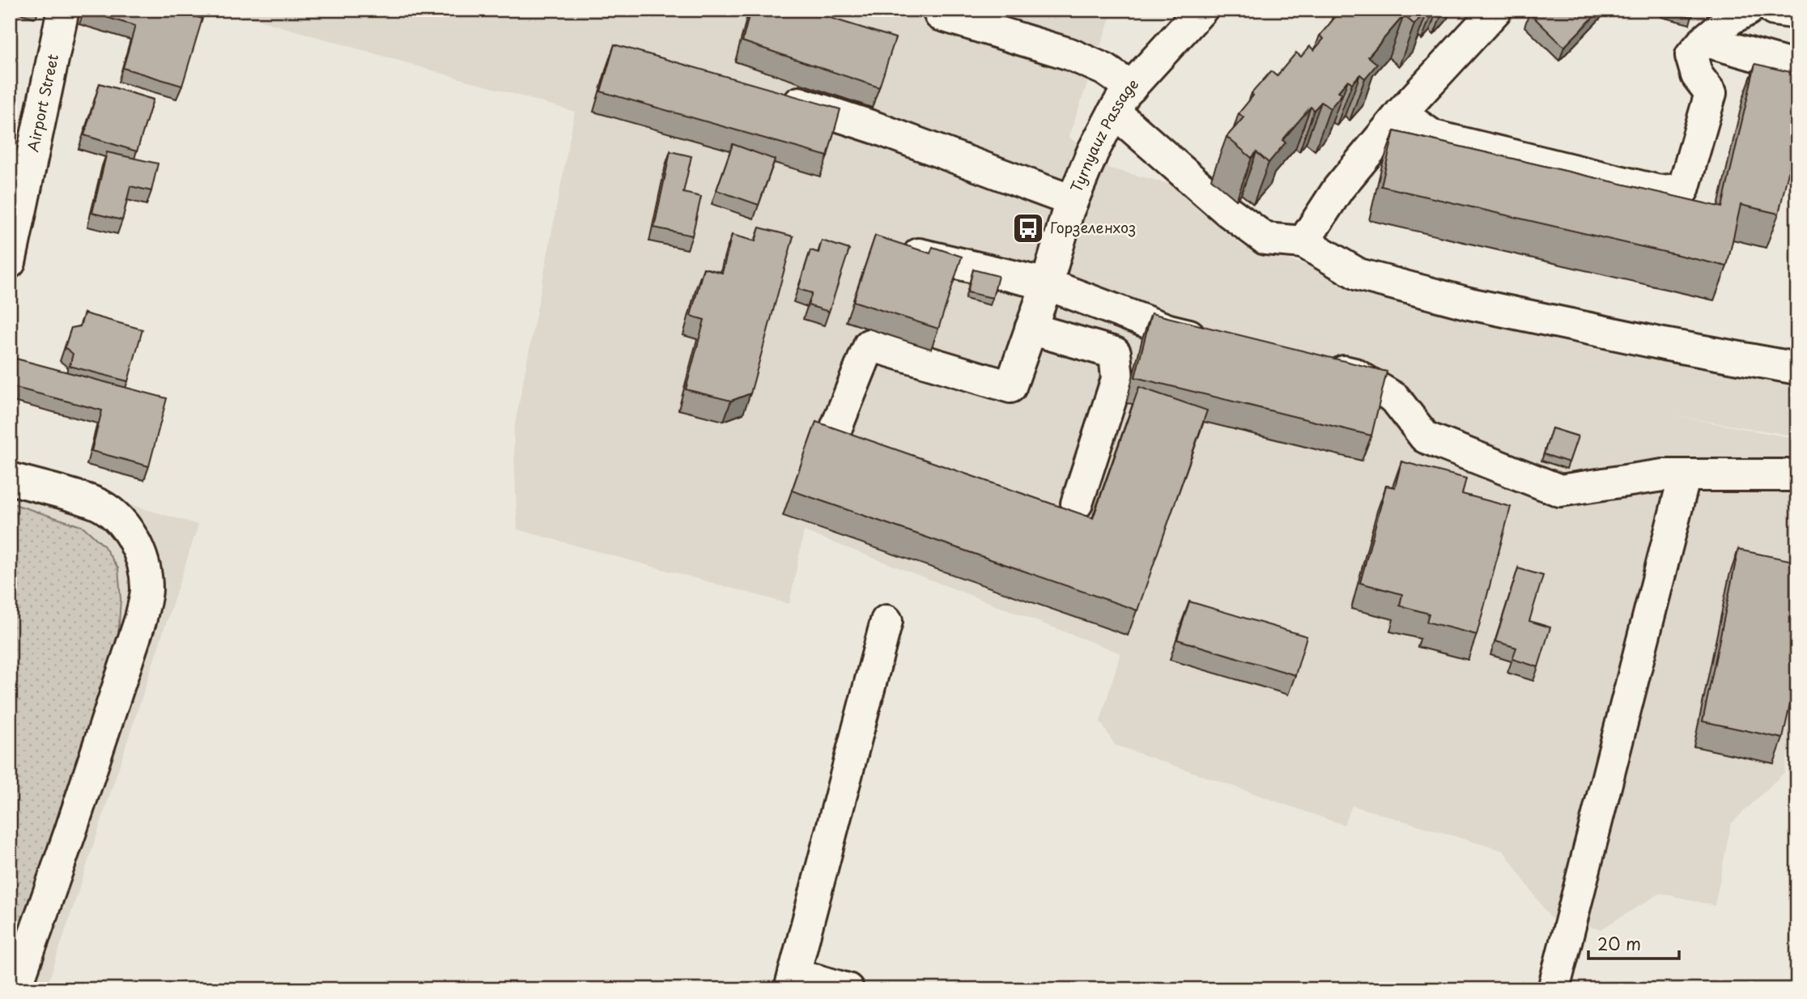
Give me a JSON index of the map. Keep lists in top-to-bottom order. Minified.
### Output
{"streets":{"street":["Airport Street","Tyrnyauz Passage"]},"places":{"bus stop":["Горзеленхоз"]},"scale_bar":"20 m"}
